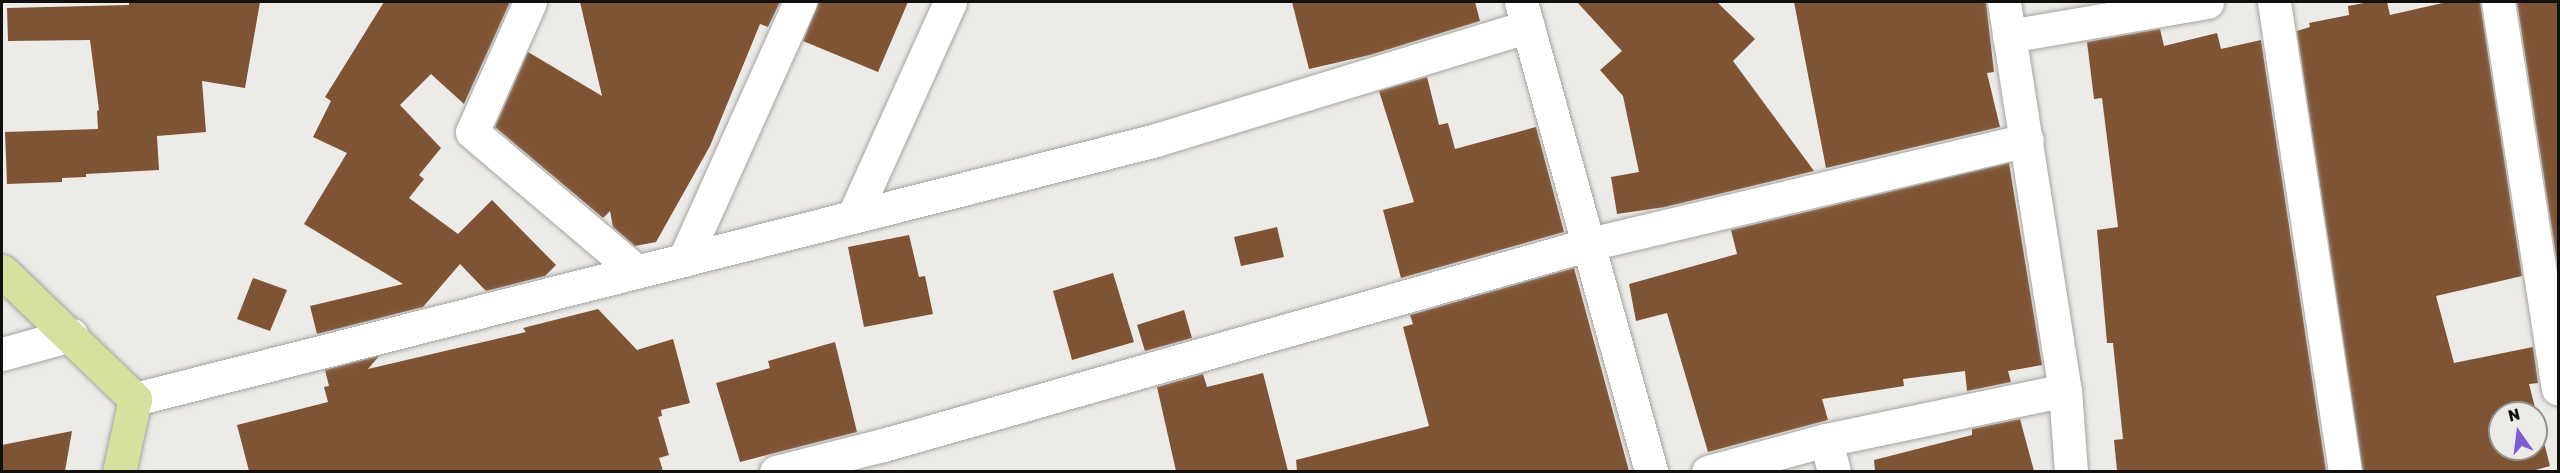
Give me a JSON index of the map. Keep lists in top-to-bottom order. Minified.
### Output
{"north":"top"}
